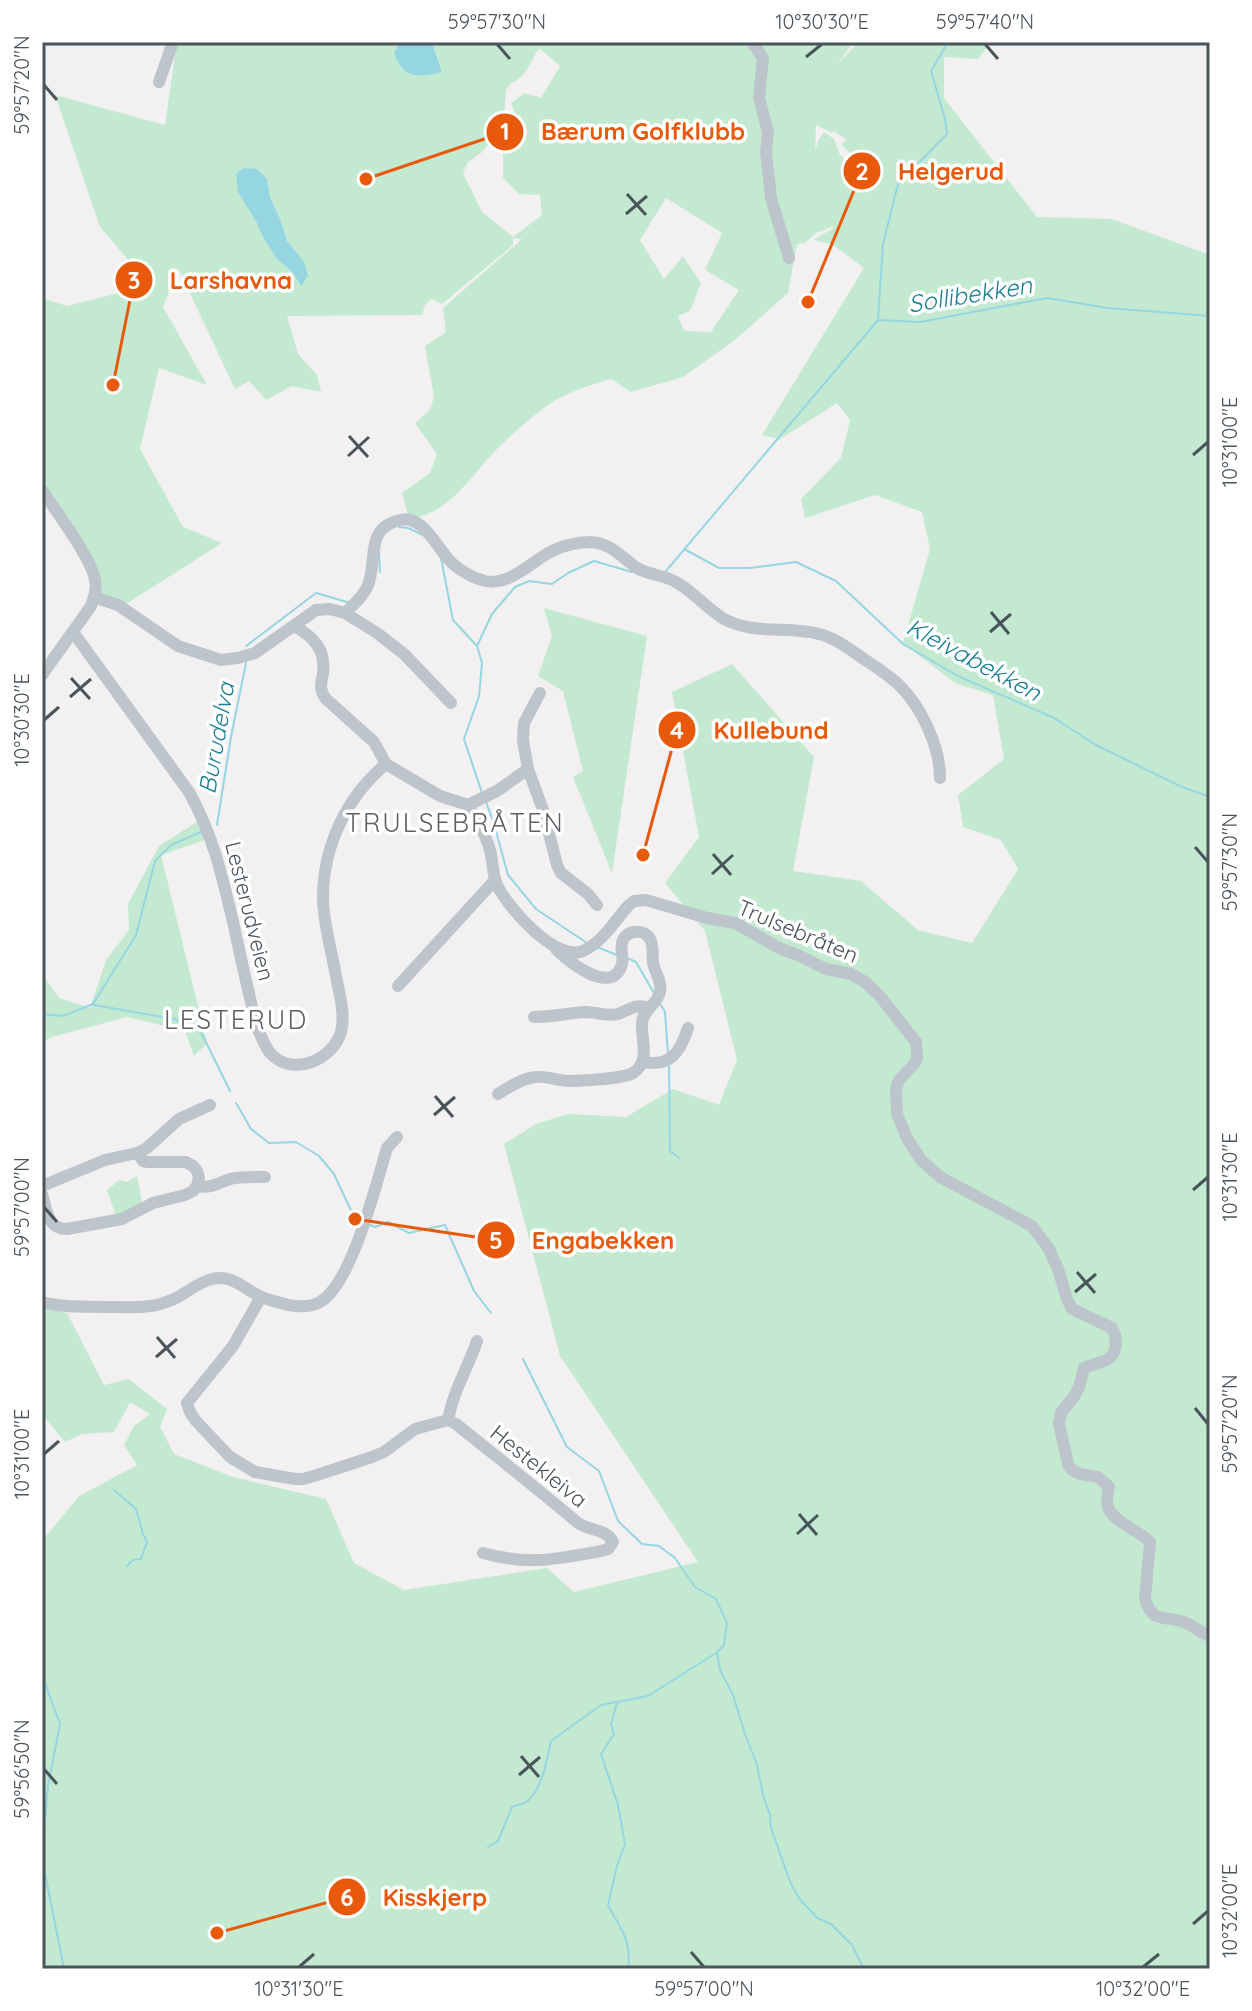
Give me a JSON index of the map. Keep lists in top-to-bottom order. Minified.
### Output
{"streets":{"street":["Lesterudveien","Trulsebråten","Hestekleiva"]},"districts":["TRULSEBRÅTEN","LESTERUD"],"water":["Sollibekken","Kleivabekken","Burudelva"],"places":["Bærum Golfklubb","Helgerud","Larshavna","Kullebund","Engabekken","Kisskjerp"],"coordinates":["59°57'30\"N","10°30'30\"E","59°57'40\"N","59°57'20\"N","10°31'00\"E","10°31'30\"E","59°57'00\"N","59°56'50\"N","10°32'00\"E"]}
